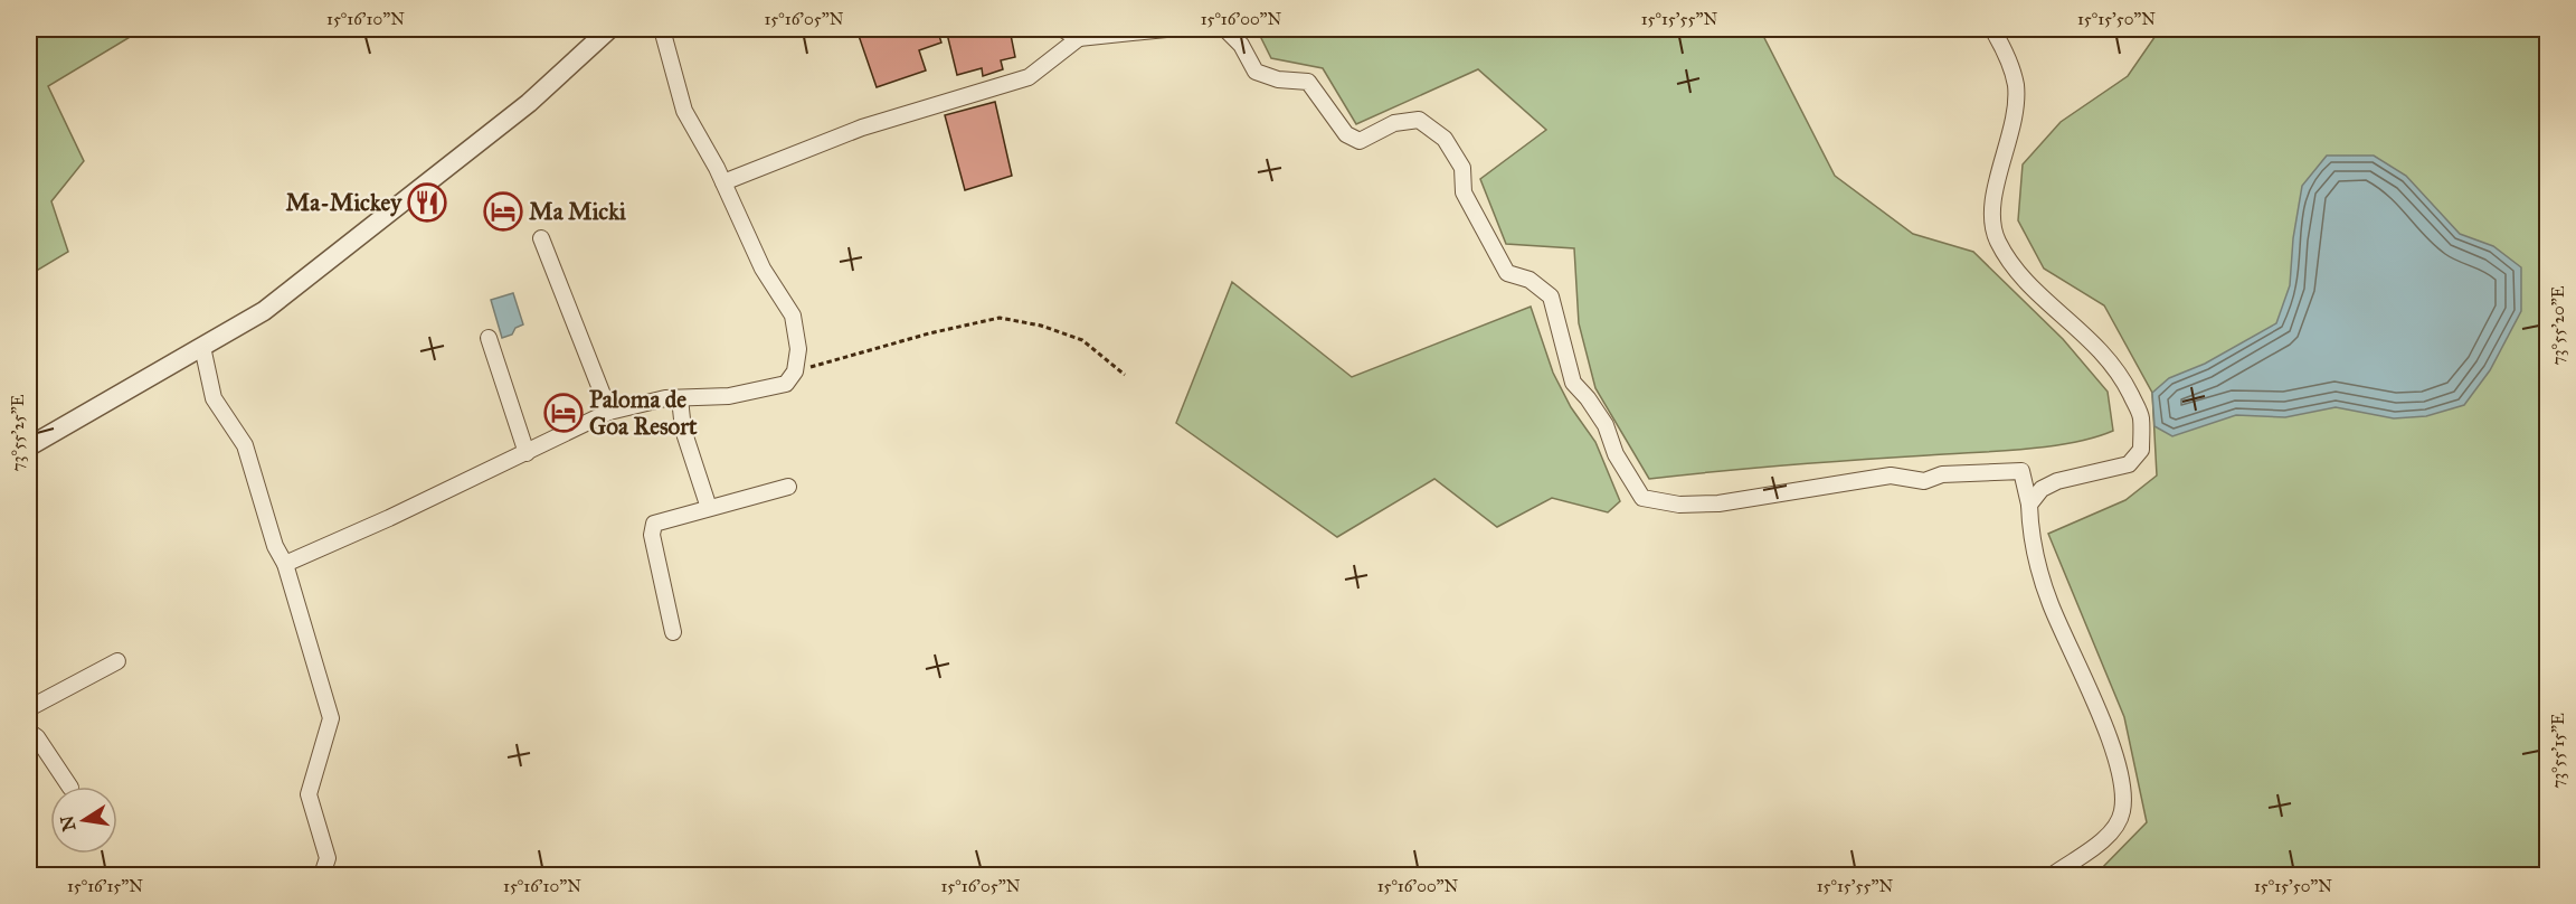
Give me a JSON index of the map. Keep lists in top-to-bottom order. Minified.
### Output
{"places":{"restaurant":["Ma-Mickey"],"hotel":["Ma Micki","Paloma de Goa Resort"]},"north":"left","coordinates":["15°16'10\"N","15°16'05\"N","15°16'00\"N","15°15'55\"N","15°15'50\"N","73°55'20\"E","73°55'25\"E","73°55'15\"E","15°16'15\"N"]}
